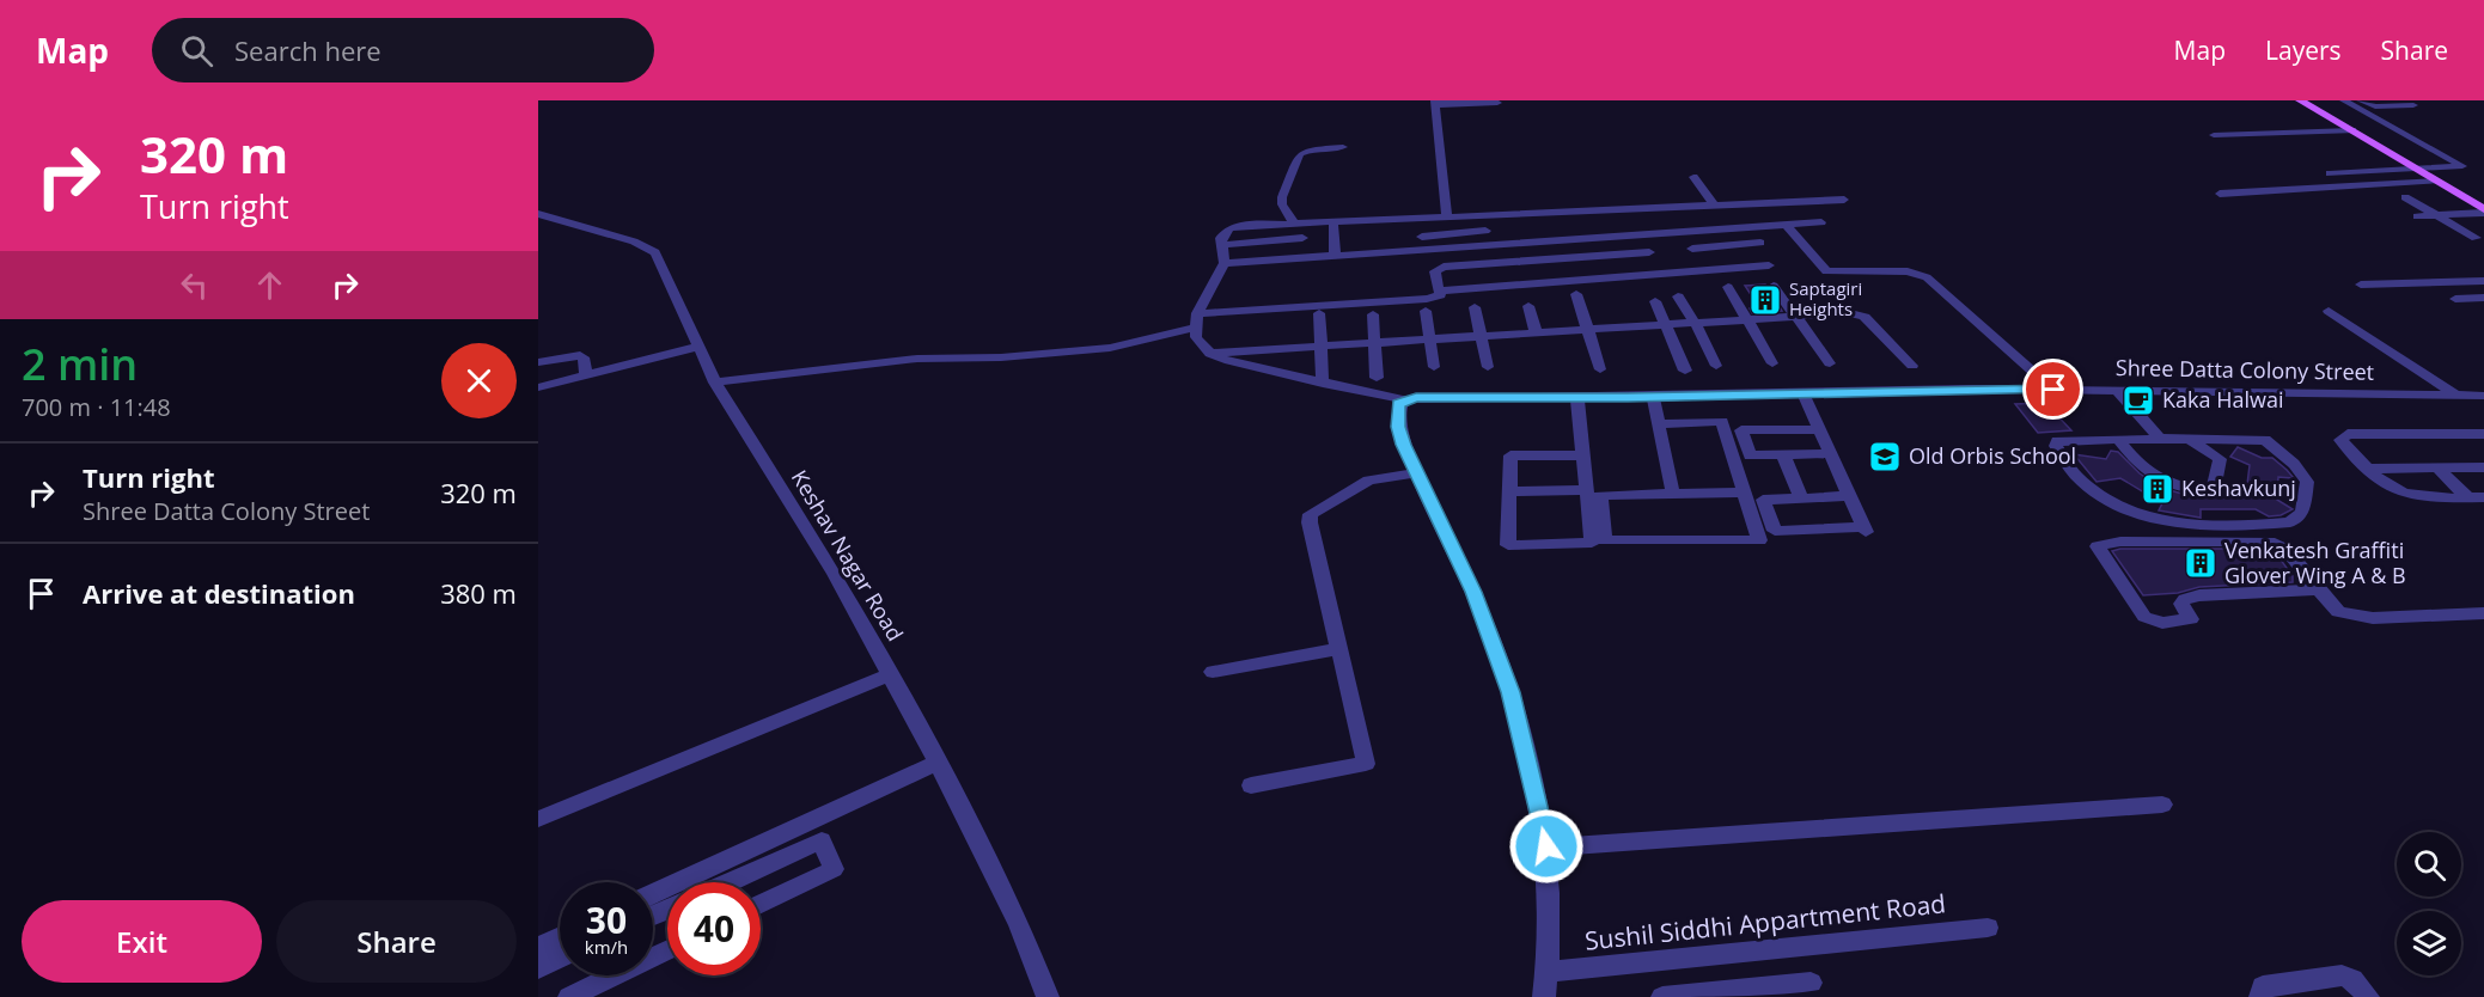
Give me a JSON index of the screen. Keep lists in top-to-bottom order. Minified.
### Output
{"streets":{"street":["Shree Datta Colony Street","Keshav Nagar Road","Sushil Siddhi Appartment Road"]},"places":{"building":["Saptagiri Heights","Keshavkunj","Venkatesh Graffiti Glover Wing A & B"],"cafe":["Kaka Halwai"],"school or university":["Old Orbis School"]},"page":{"header":"Map","search":"Search here","nav":["Map","Layers","Share"],"turn":["320 m","Turn right"],"heading":["2 min","700 m · 11:48"],"list":[{"name":"Turn right","note":"Shree Datta Colony Street","value":"320 m"},{"name":"Arrive at destination","value":"380 m"}],"speed":"30 km/h","limit":"40","buttons":["Exit","Share"]}}
